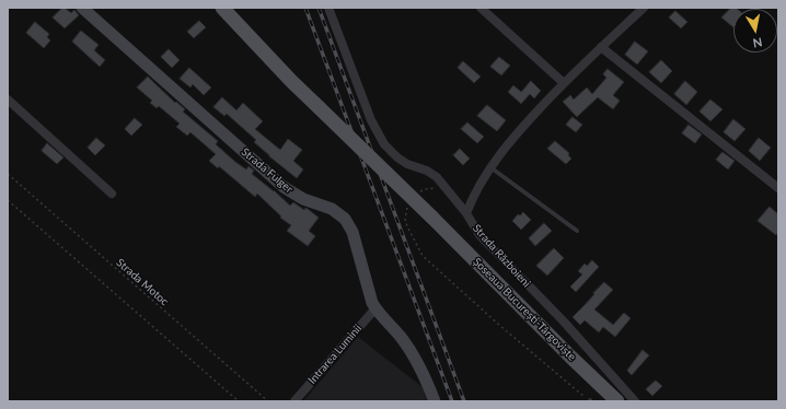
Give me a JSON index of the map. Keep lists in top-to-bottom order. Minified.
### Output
{"streets":{"main road":["Șoseaua București-Târgoviște"],"street":["Strada Fulger","Strada Războieni","Intrarea Luminii"],"path":["Strada Motoc"]},"crossings":[["Strada Fulger","Intrarea Luminii"]],"north":"bottom"}
